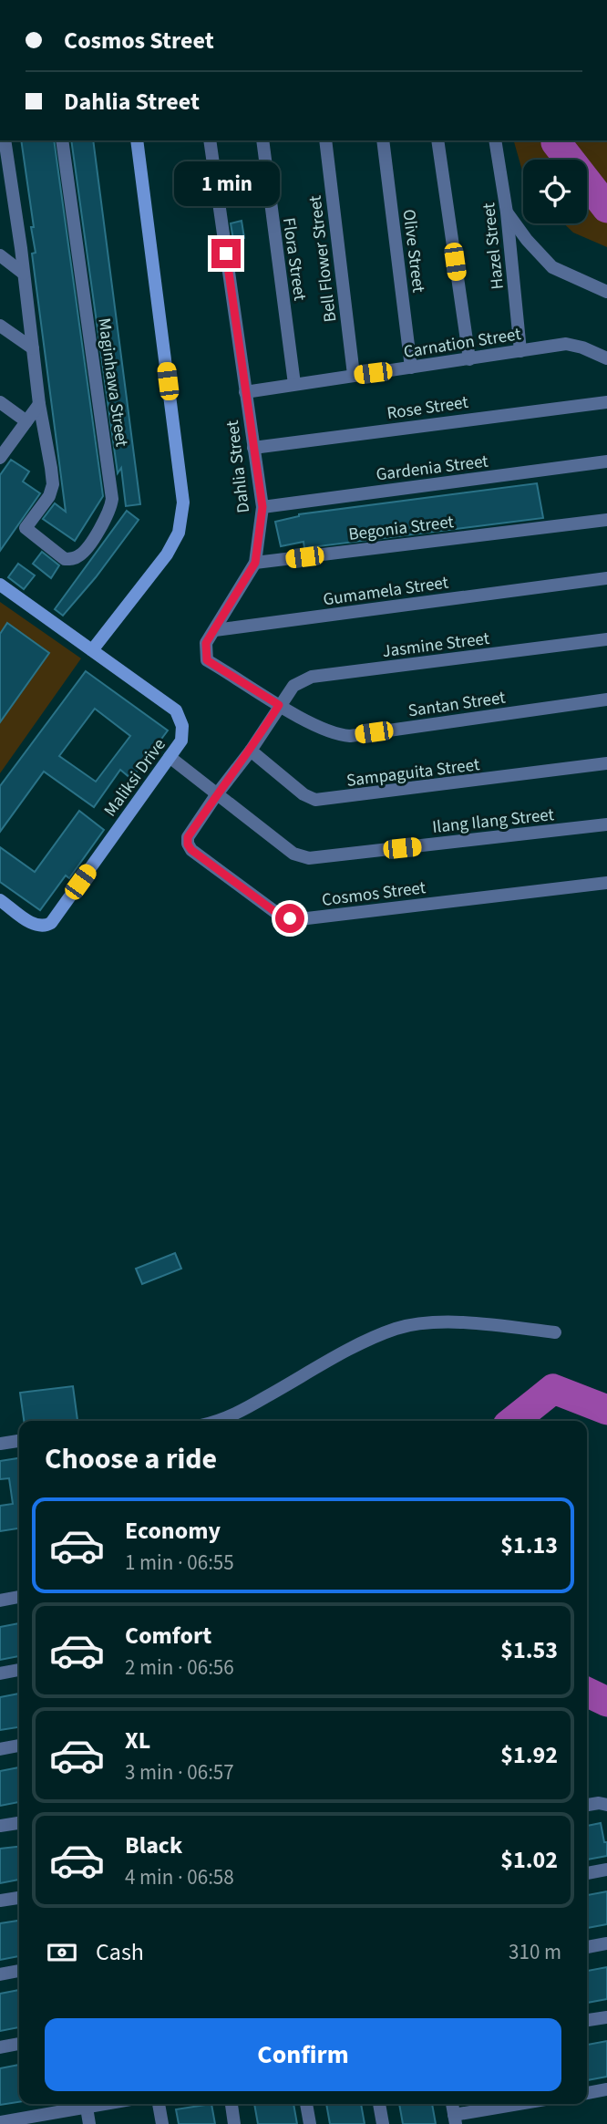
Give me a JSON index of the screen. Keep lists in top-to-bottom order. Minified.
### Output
{"streets":{"street":["Hazel Street","Olive Street","Flora Street","Bell Flower Street","Carnation Street","Maginhawa Street","Rose Street","Dahlia Street","Gardenia Street","Begonia Street","Gumamela Street","Jasmine Street","Santan Street","Sampaguita Street","Maliksi Drive","Ilang Ilang Street","Cosmos Street"]},"crossings":[["Hazel Street","Carnation Street"],["Olive Street","Carnation Street"],["Flora Street","Carnation Street"],["Bell Flower Street","Carnation Street"],["Carnation Street","Dahlia Street"],["Rose Street","Dahlia Street"],["Dahlia Street","Gardenia Street"],["Dahlia Street","Begonia Street"],["Dahlia Street","Gumamela Street"],["Dahlia Street","Jasmine Street"],["Dahlia Street","Santan Street"],["Jasmine Street","Santan Street"],["Maliksi Drive","Ilang Ilang Street"],["Ilang Ilang Street","Cosmos Street"]],"page":{"banner":["Cosmos Street","Dahlia Street"],"bubble":"1 min","heading":"Choose a ride","list":[{"name":"Economy","note":"1 min · 06:55","value":"$1.13"},{"name":"Comfort","note":"2 min · 06:56","value":"$1.53"},{"name":"XL","note":"3 min · 06:57","value":"$1.92"},{"name":"Black","note":"4 min · 06:58","value":"$1.02"}],"pay":["Cash","310 m"],"buttons":"Confirm"}}
